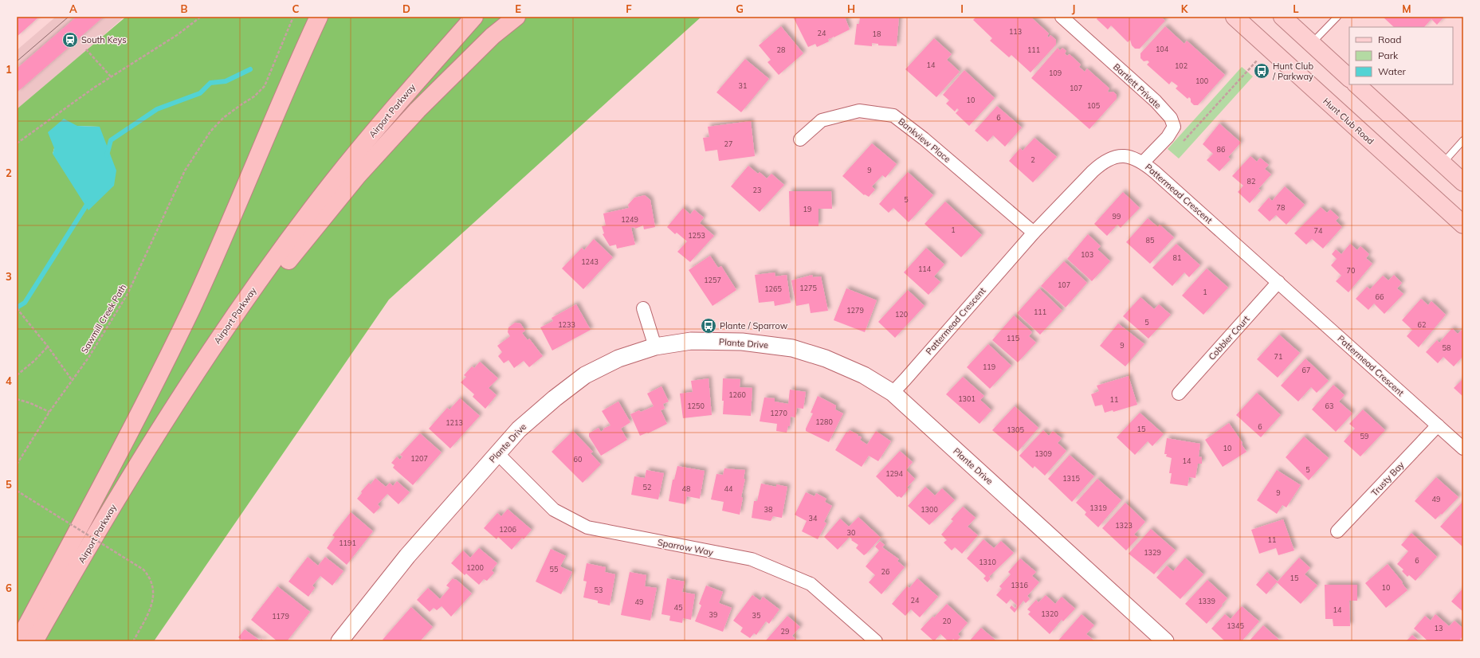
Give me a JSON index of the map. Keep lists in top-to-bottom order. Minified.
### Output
{"streets":{"highway":["Airport Parkway"],"main road":["Hunt Club Road"],"street":["Bartlett Private","Bankview Place","Pattermead Crescent","Cobbler Court","Plante Drive","Trusty Bay","Sparrow Way"],"path":["Sawmill Creek Path"]},"crossings":[["Bartlett Private","Pattermead Crescent"],["Bankview Place","Pattermead Crescent"],["Pattermead Crescent","Cobbler Court"],["Pattermead Crescent","Plante Drive"],["Pattermead Crescent","Trusty Bay"],["Plante Drive","Sparrow Way"]],"places":{"station":["South Keys"],"bus stop":["Hunt Club / Parkway","Plante / Sparrow"]},"house_numbers":["113","24","18","104","28","111","14","102","109","100","31","107","10","105","6","27","86","2","9","82","23","5","78","19","99","1249","1","74","1253","85","103","81","1243","114","70","1257","107","1275","1265","1","66","1279","111","120","5","1233","62","115","9","58","71","119","67","1260","1301","11","1250","63","1270","1280","1213","6","15","1305","59","10","1309","1207","60","14","5","1294","1315","52","48","44","9","49","1319","38","1300","34","1323","1206","30","11","1191","1329","6","1310","1200","55","26","15","1316","10","53","24","1339","49","45","14","1320","39","35","1179","20","1345","13","29"],"legend":["Road","Park","Water"],"grid":{"columns":["A","B","C","D","E","F","G","H","I","J","K","L","M"],"rows":["1","2","3","4","5","6"]}}
